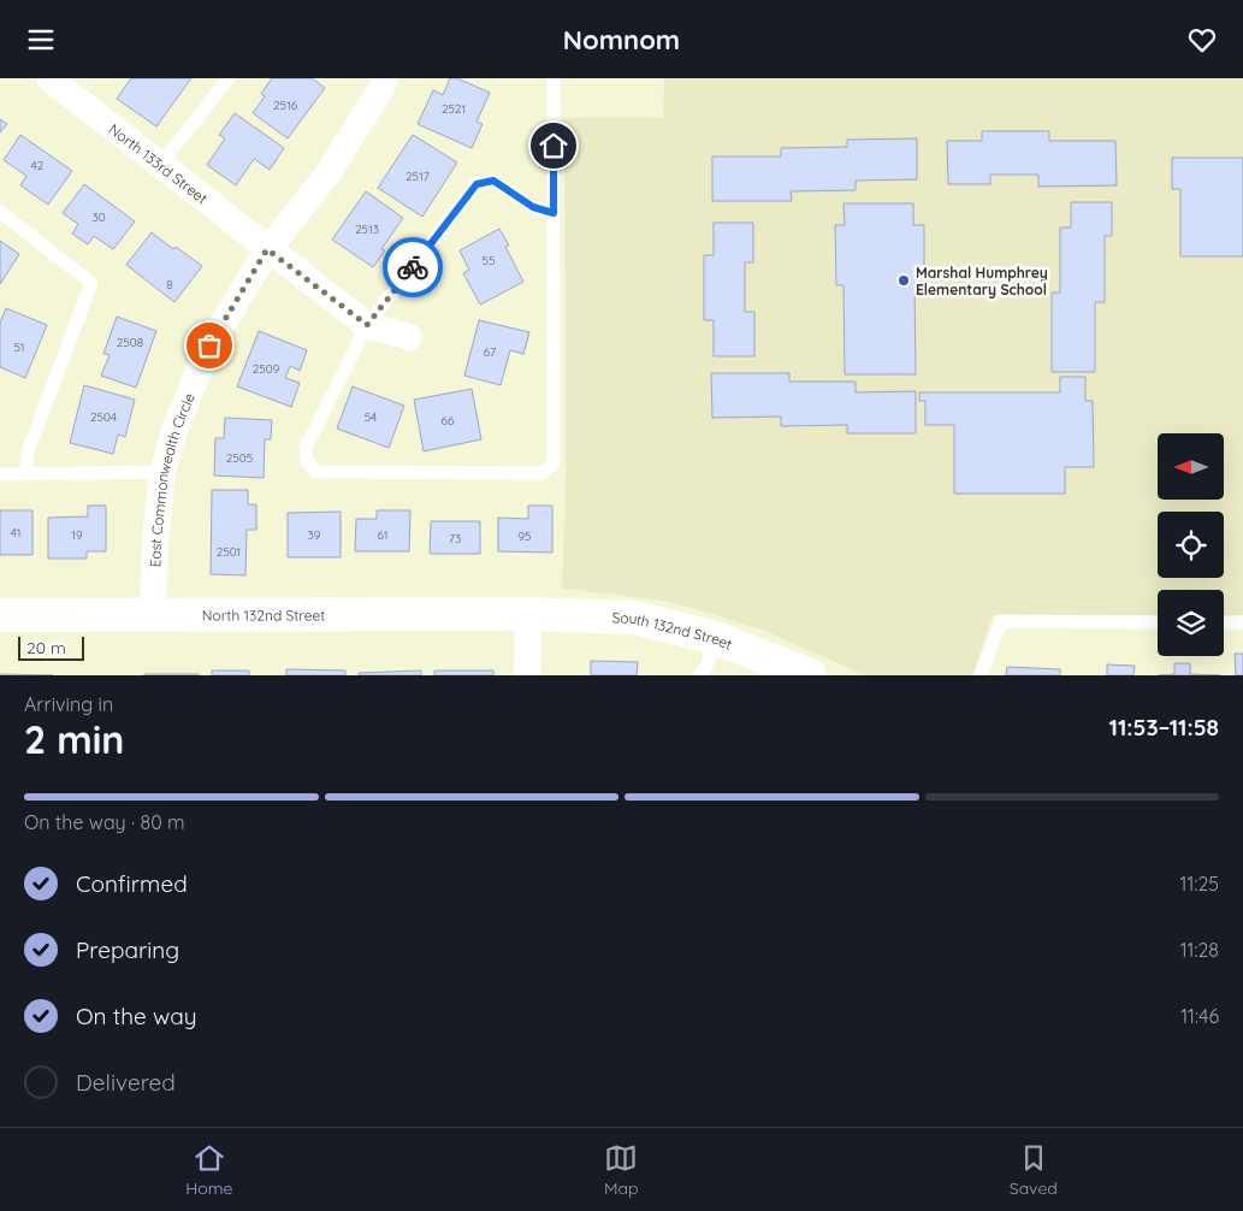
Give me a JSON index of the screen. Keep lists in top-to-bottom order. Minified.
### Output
{"streets":{"street":["North 133rd Street","East Commonwealth Circle","North 132nd Street","South 132nd Street"]},"crossings":[["North 133rd Street","East Commonwealth Circle"],["East Commonwealth Circle","North 132nd Street"],["North 132nd Street","South 132nd Street"]],"places":["Marshal Humphrey Elementary School"],"house_numbers":["2516","2521","42","2517","30","2513","55","8","2508","51","67","2509","2504","54","66","2505","41","19","39","61","95","73","2501"],"scale_bar":"20 m","north":"left","page":{"header":"Nomnom","scale":"20 m","heading":["2 min","Arriving in","11:53–11:58"],"bar":"On the way · 80 m","list":[["Confirmed","11:25"],["Preparing","11:28"],["On the way","11:46"],"Delivered"],"tabs":["Home","Map","Saved"]}}
